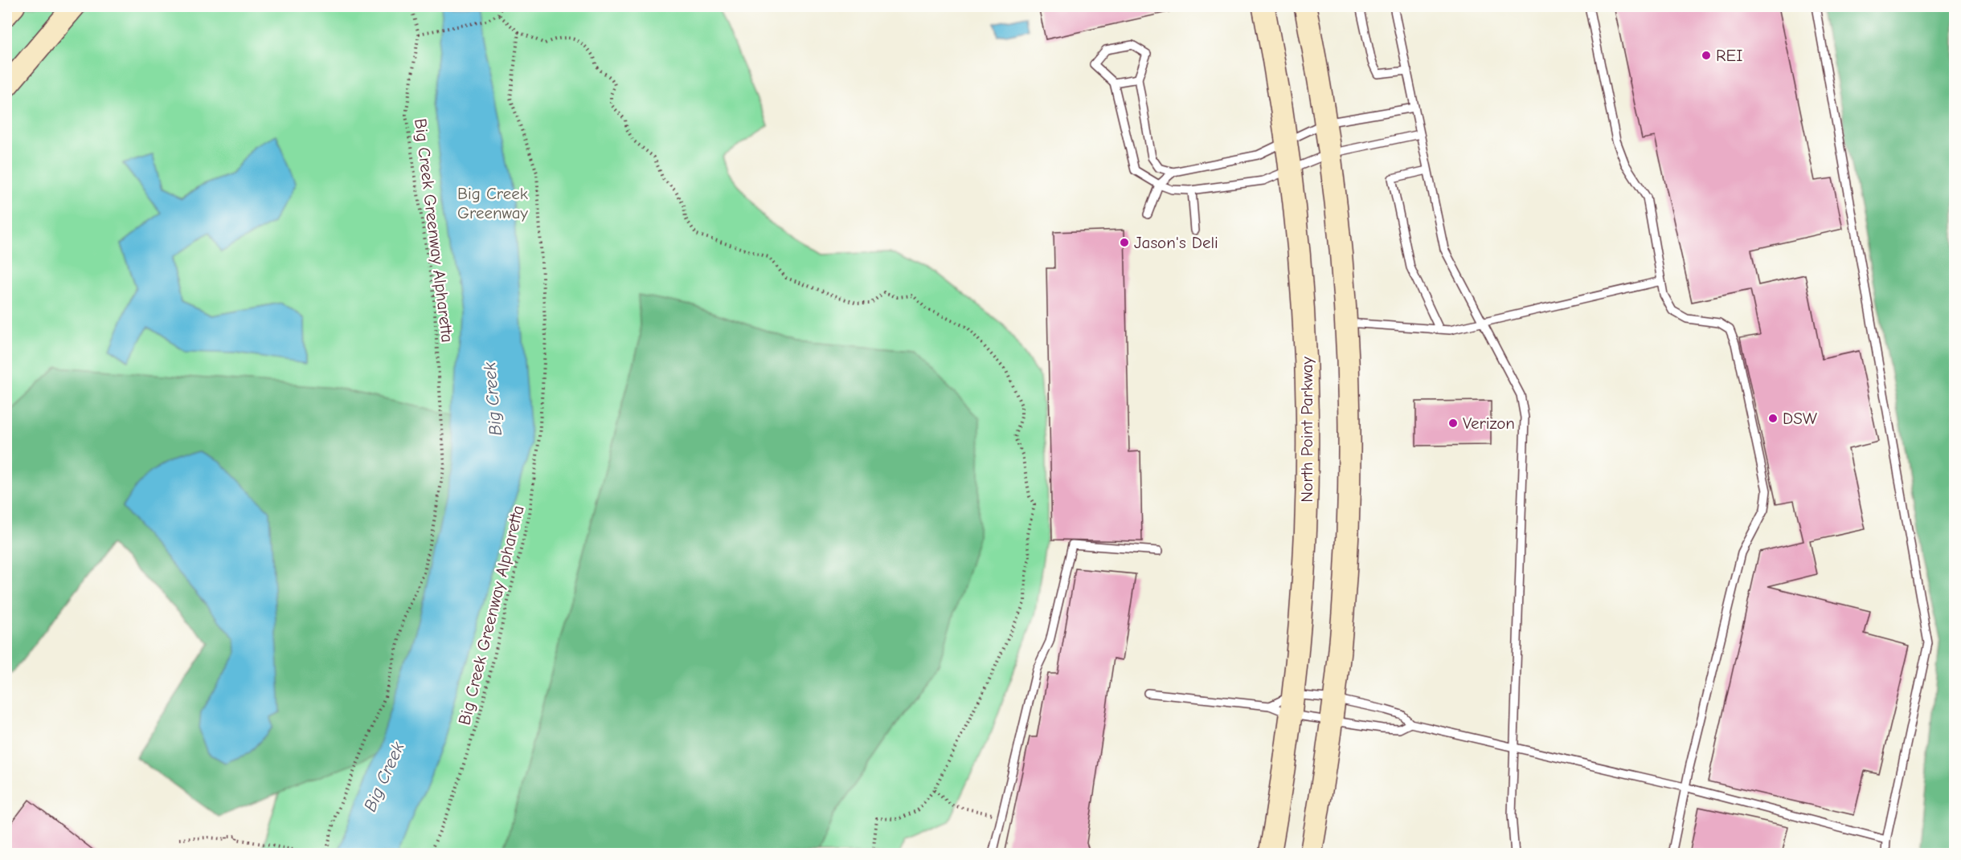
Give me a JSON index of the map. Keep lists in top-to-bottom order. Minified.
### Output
{"streets":{"street":["North Point Parkway"],"path":["Big Creek Greenway Alpharetta"]},"water":["Big Creek"],"parks":["Big Creek Greenway"],"places":["REI","Jason's Deli","DSW","Verizon"]}
